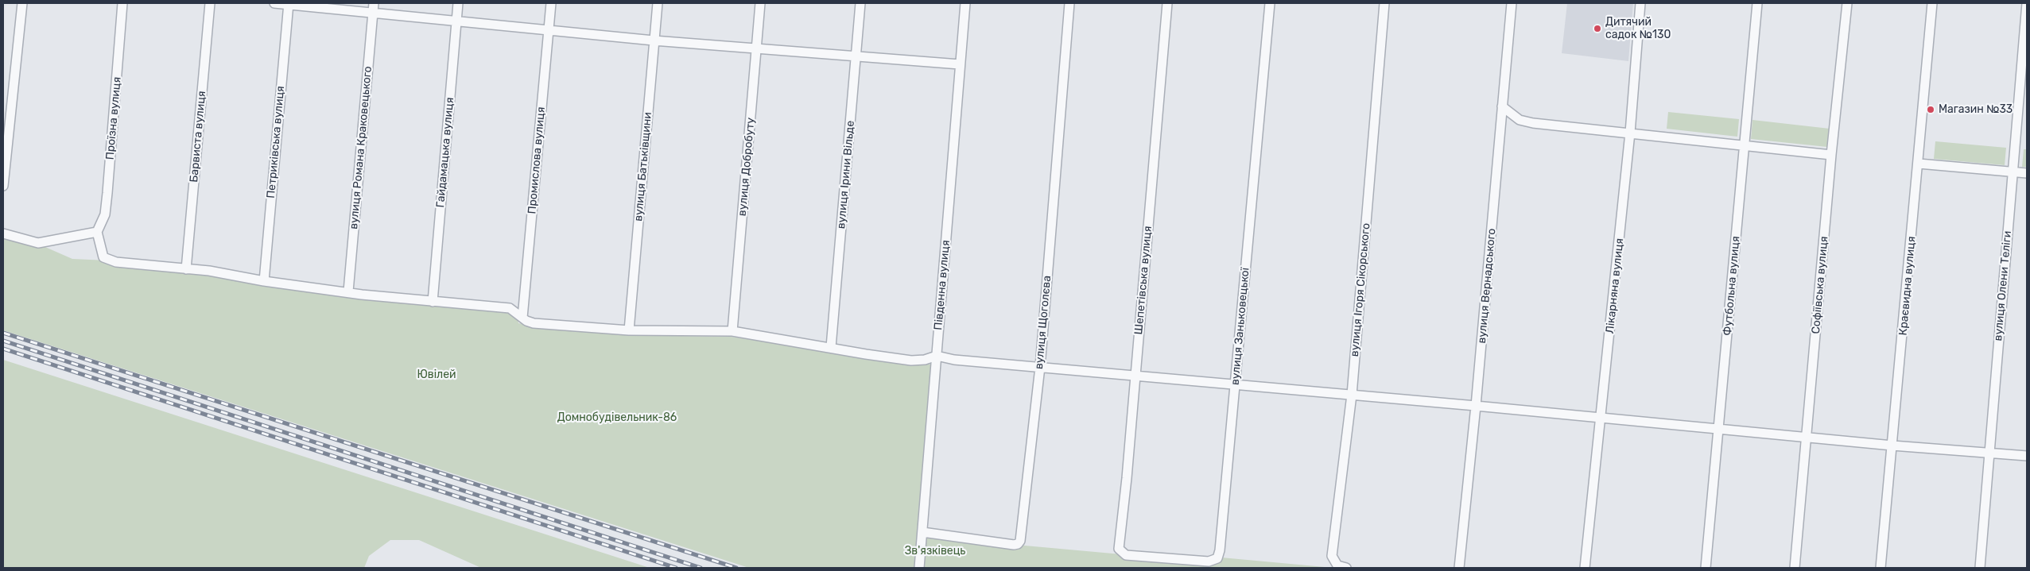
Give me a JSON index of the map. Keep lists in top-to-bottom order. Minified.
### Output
{"streets":{"street":["Проїзна вулиця","Барвиста вулиця","Петриківська вулиця","вулиця Романа Краковецького","Гайдамацька вулиця","Промислова вулиця","вулиця Батьківщини","вулиця Добробуту","вулиця Ірини Вільде","Шепетівська вулиця","Південна вулиця","Софіївська вулиця","вулиця Вернадського","Лікарняна вулиця","Футбольна вулиця","Краєвидна вулиця","вулиця Олени Теліги","вулиця Ігоря Сікорського","вулиця Щоголєва","вулиця Заньковецької"]},"crossings":[["Шепетівська вулиця","вулиця Заньковецької"],["Південна вулиця","вулиця Щоголєва"]],"parks":["Ювілей","Домнобудівельник-86","Зв'язківець"],"places":["Дитячий садок №130","Магазин №33"]}
